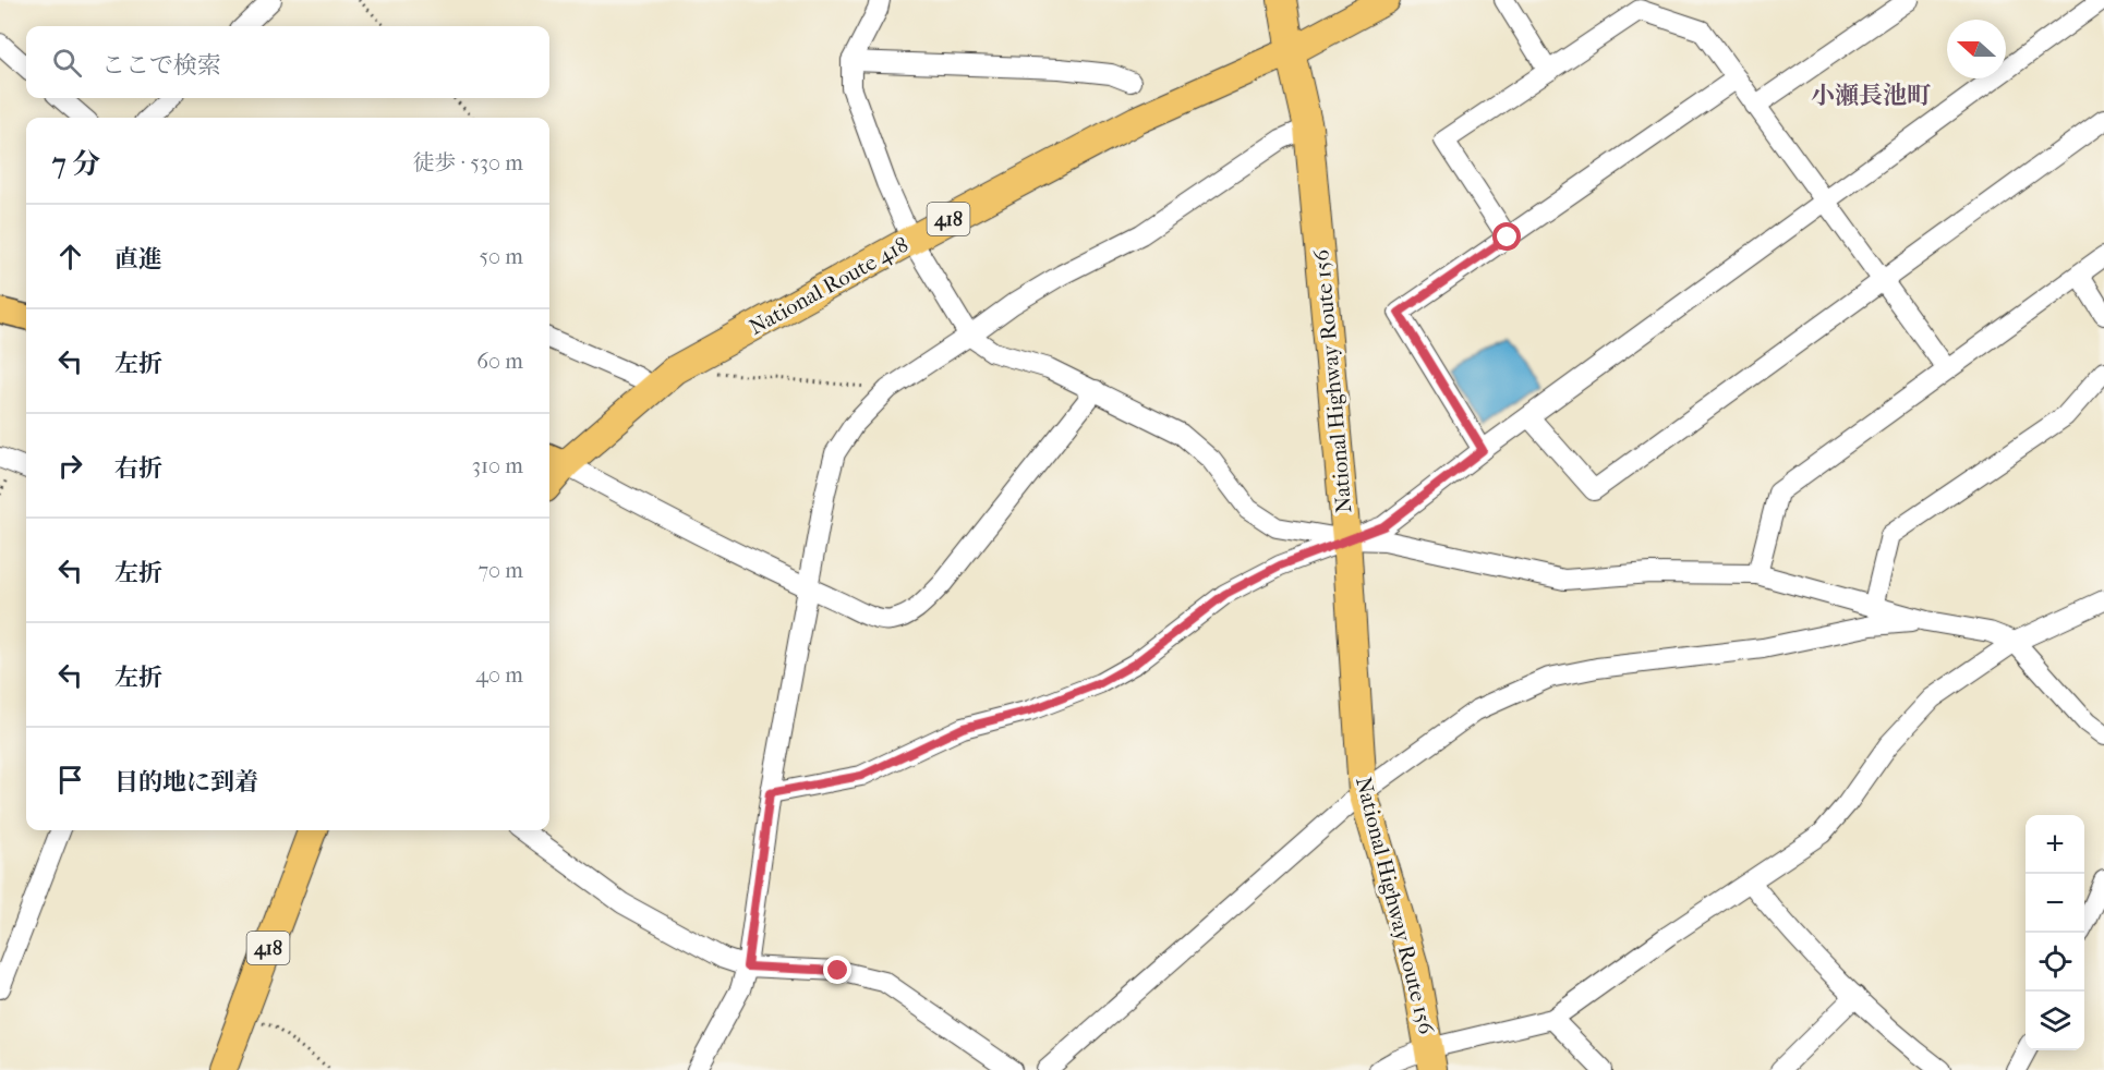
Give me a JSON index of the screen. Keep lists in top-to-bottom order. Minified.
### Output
{"streets":{"highway":["418","National Route 418","National Highway Route 156"]},"crossings":[["National Route 418","National Highway Route 156"]],"districts":["小瀬長池町"],"north":"left","page":{"search":"ここで検索","heading":["7 分","徒歩 · 530 m"],"list":[["直進","50 m"],["左折","60 m"],["右折","310 m"],["左折","70 m"],["左折","40 m"],"目的地に到着"],"map_buttons":["+","−"]}}
